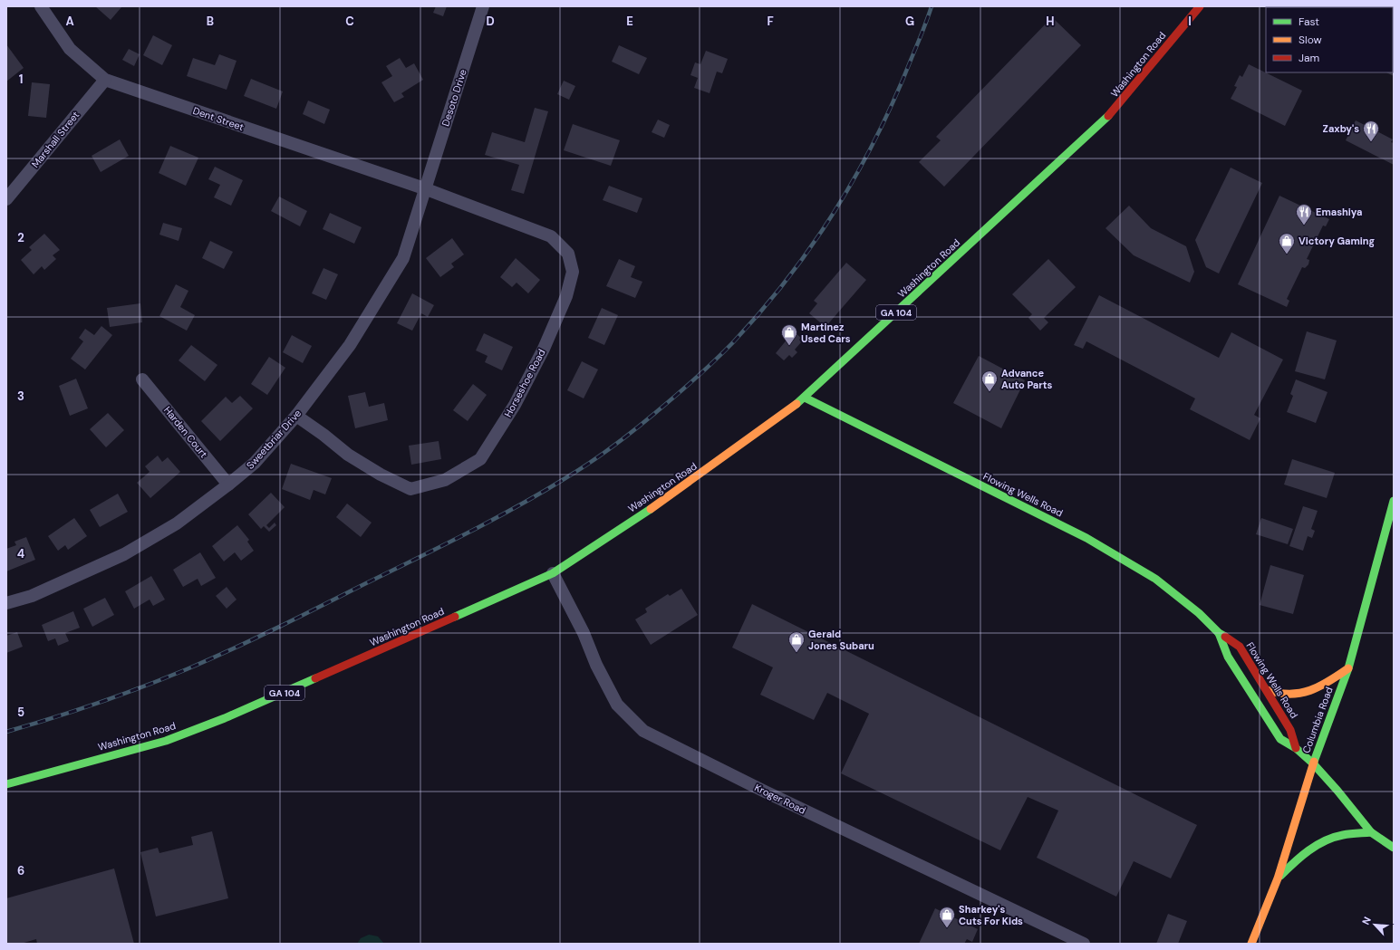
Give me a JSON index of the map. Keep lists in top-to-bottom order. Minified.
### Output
{"streets":{"main road":["Washington Road","GA 104","Flowing Wells Road","Columbia Road"],"street":["Desoto Drive","Dent Street","Marshall Street","Horseshoe Road","Harden Court","Sweetbriar Drive","Kroger Road"]},"crossings":[["Washington Road","Flowing Wells Road"],["Washington Road","Kroger Road"],["Desoto Drive","Dent Street"],["Desoto Drive","Horseshoe Road"],["Desoto Drive","Sweetbriar Drive"],["Dent Street","Marshall Street"],["Dent Street","Horseshoe Road"],["Dent Street","Sweetbriar Drive"],["Horseshoe Road","Sweetbriar Drive"],["Harden Court","Sweetbriar Drive"],["Flowing Wells Road","Columbia Road"]],"places":{"restaurant":["Zaxby's","Emashiya"],"shop":["Victory Gaming","Martinez Used Cars","Advance Auto Parts","Gerald Jones Subaru","Sharkey's Cuts For Kids"]},"legend":["Fast","Slow","Jam"],"north":"top left","grid":{"columns":["A","B","C","D","E","F","G","H","I"],"rows":["1","2","3","4","5","6"]}}
